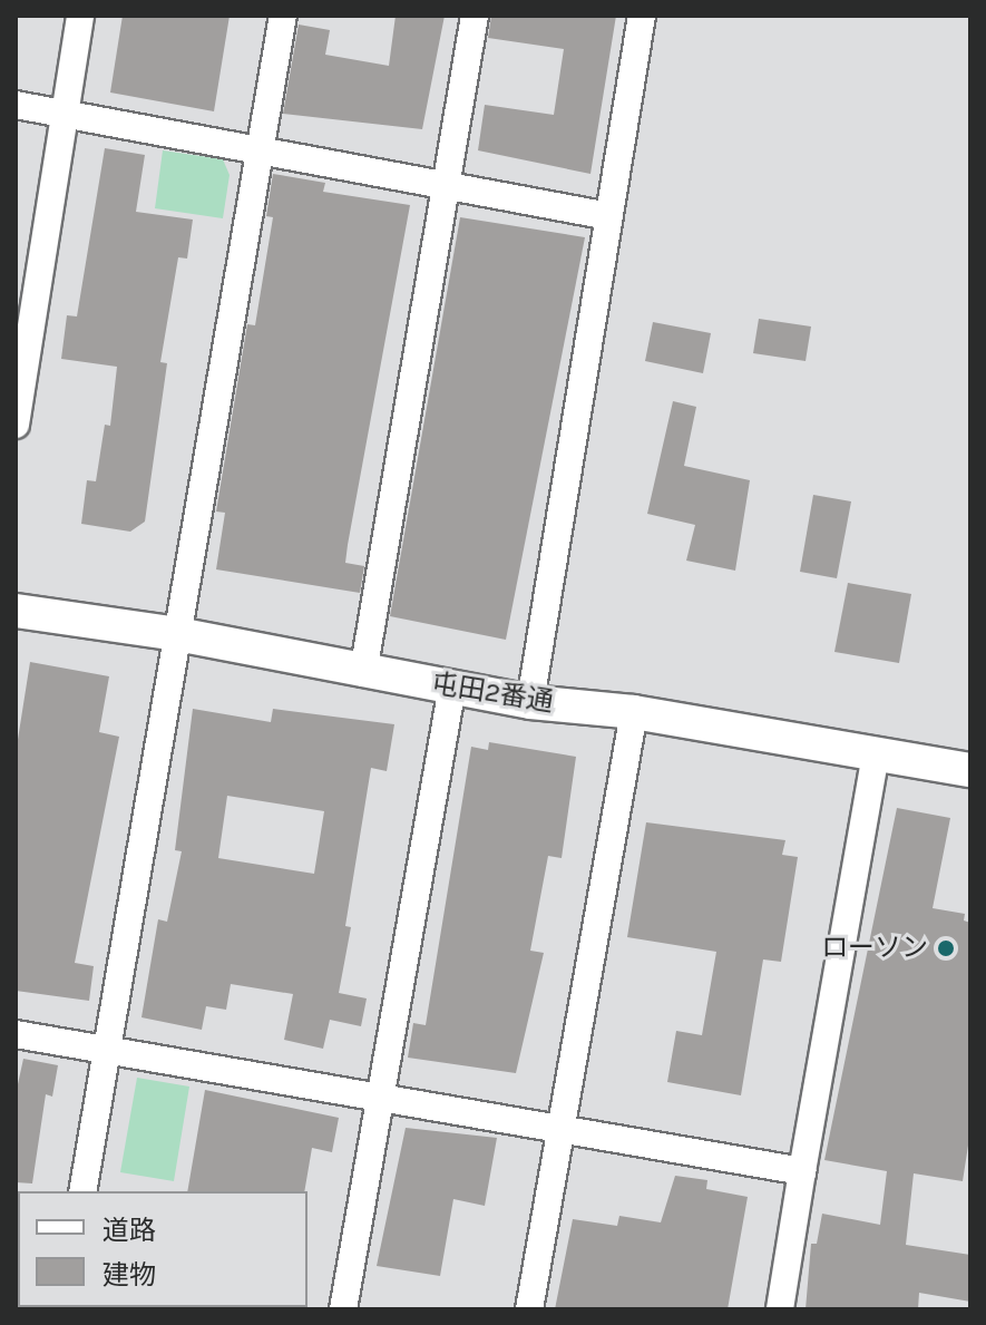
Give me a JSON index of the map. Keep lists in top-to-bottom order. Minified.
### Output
{"streets":{"street":["屯田2番通"]},"places":["ローソン"],"legend":["道路","建物"]}
